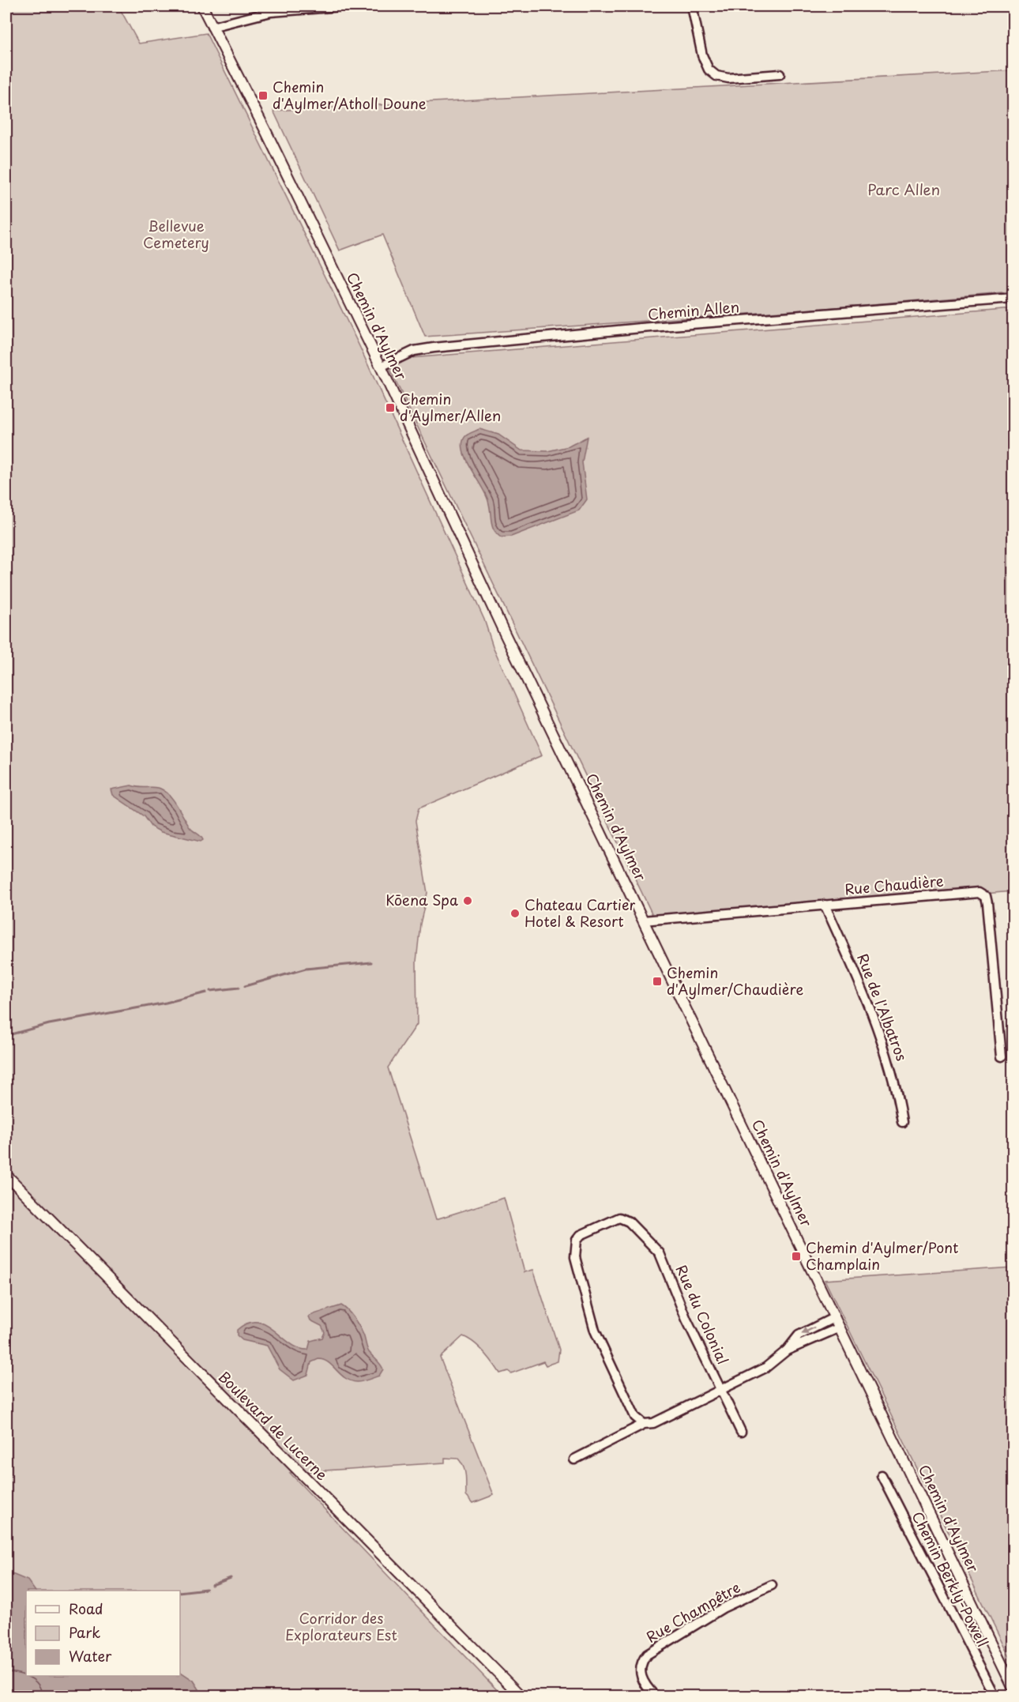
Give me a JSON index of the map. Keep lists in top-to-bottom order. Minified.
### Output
{"streets":{"main road":["Chemin d'Aylmer","Boulevard de Lucerne"],"street":["Chemin Allen","Rue Chaudière","Rue de l'Albatros","Rue du Colonial","Chemin Berkly-Powell","Rue Champêtre"]},"crossings":[["Chemin Allen","Chemin d'Aylmer"],["Chemin d'Aylmer","Rue Chaudière"],["Rue Chaudière","Rue de l'Albatros"]],"parks":["Parc Allen","Bellevue Cemetery","Corridor des Explorateurs Est"],"places":{"transit":["Chemin d'Aylmer/Atholl Doune","Chemin d'Aylmer/Allen","Chemin d'Aylmer/Chaudière","Chemin d'Aylmer/Pont Champlain"],"other":["Kōena Spa","Chateau Cartier Hotel & Resort"]},"legend":["Road","Park","Water"]}
